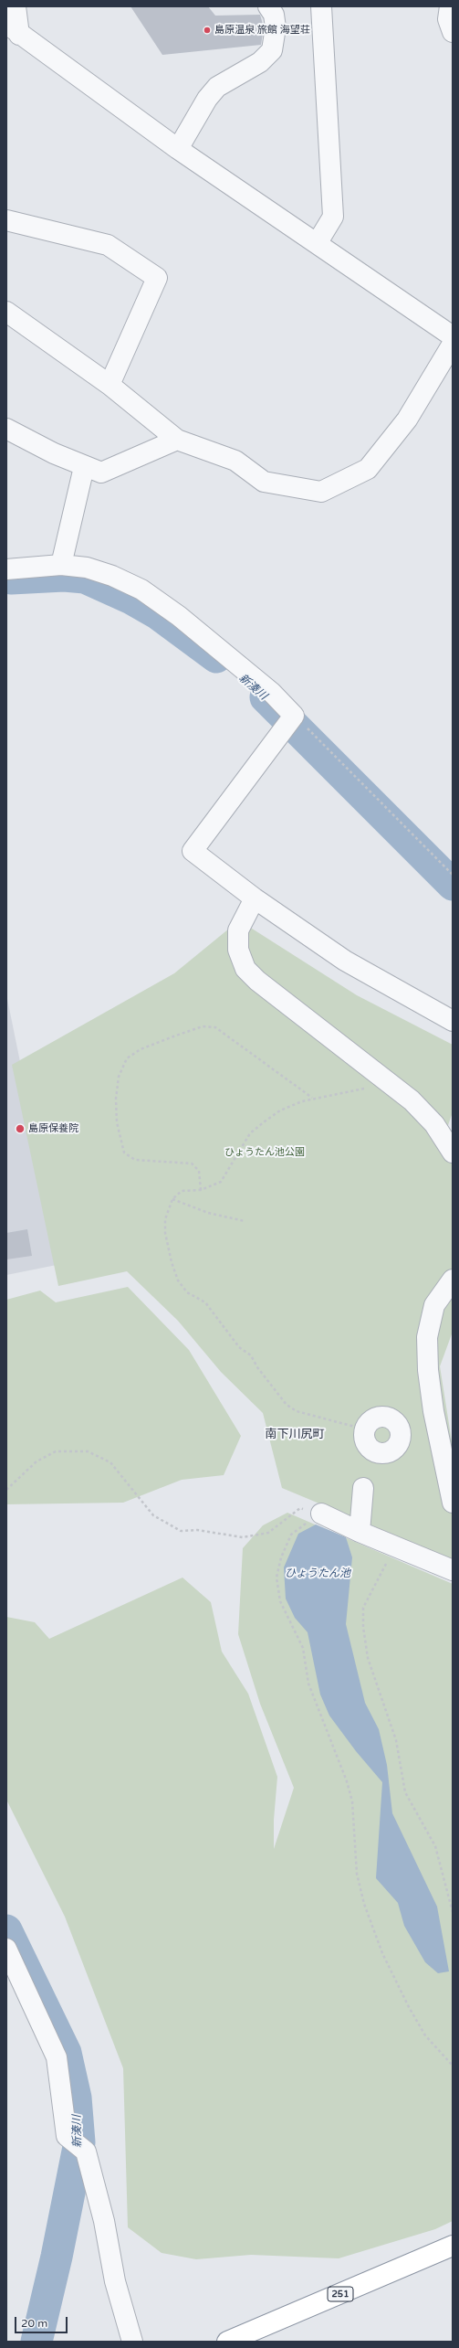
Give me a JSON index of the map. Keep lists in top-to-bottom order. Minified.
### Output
{"streets":{"highway":["251"]},"districts":["南下川尻町"],"water":["新湊川","ひょうたん池"],"parks":["ひょうたん池公園"],"places":["島原温泉 旅館 海望荘","島原保養院"],"scale_bar":"20 m"}
